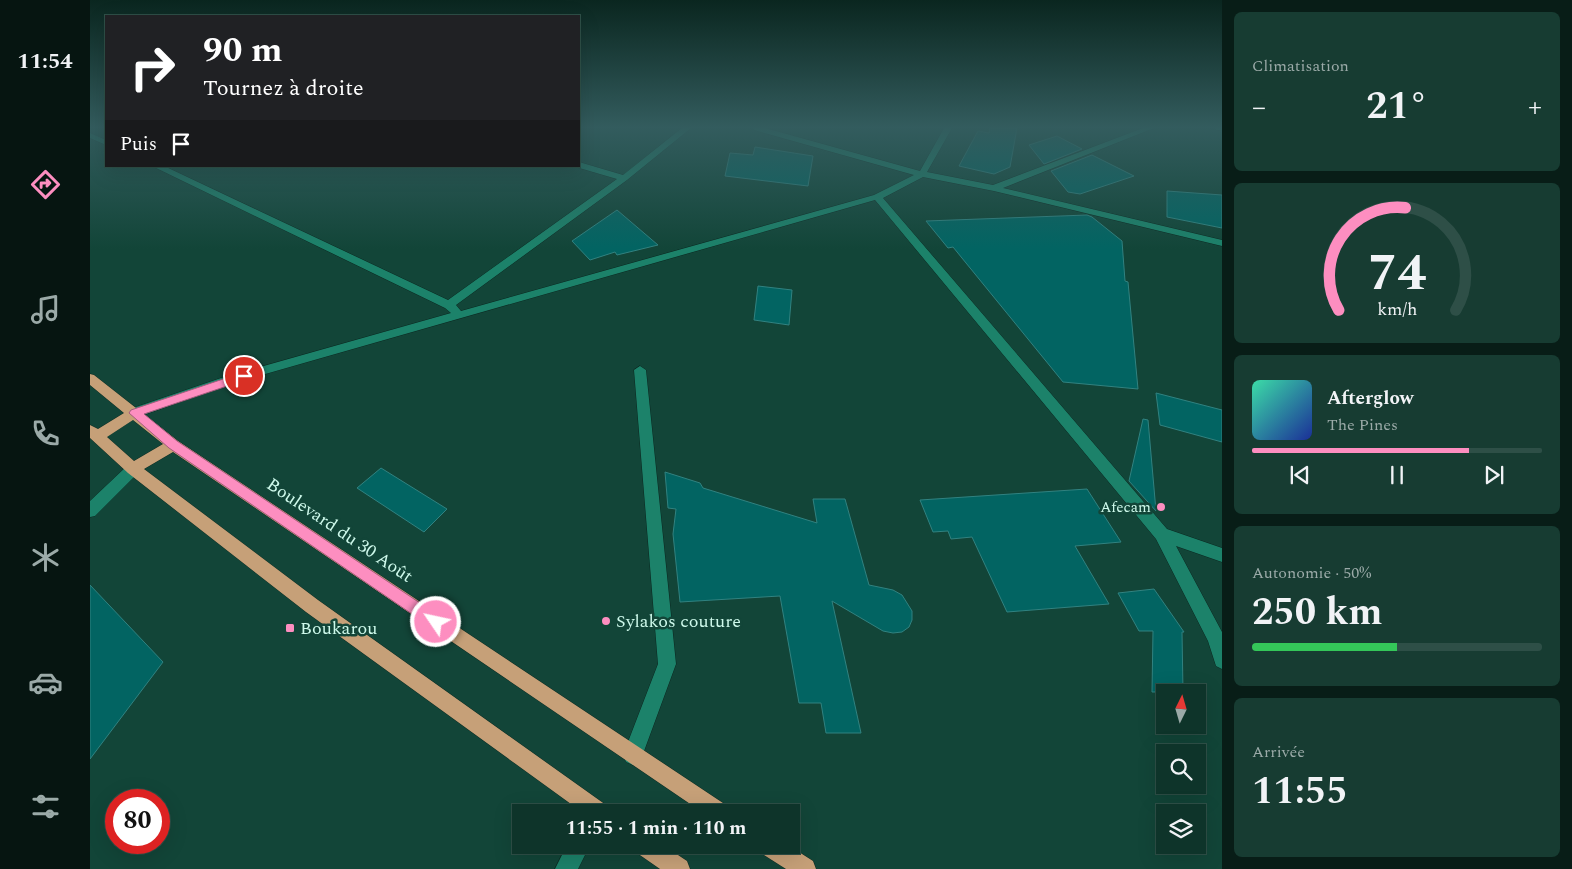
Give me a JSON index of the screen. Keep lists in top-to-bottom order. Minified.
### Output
{"streets":{"highway":["Boulevard du 30 Août"]},"places":{"other":["Afecam","Sylakos couture"],"transit":["Boukarou"]},"north":"top","page":{"tabs":"11:54","tile":["Climatisation",["Autonomie · 50%","250 km"],["Arrivée","11:55"]],"turn":["90 m","Tournez à droite"],"heat":["−","21°","+"],"then":"Puis","song":["Afterglow","The Pines"],"limit":"80","trip":"11:55 · 1 min · 110 m","gauge":["74","km/h"]}}
